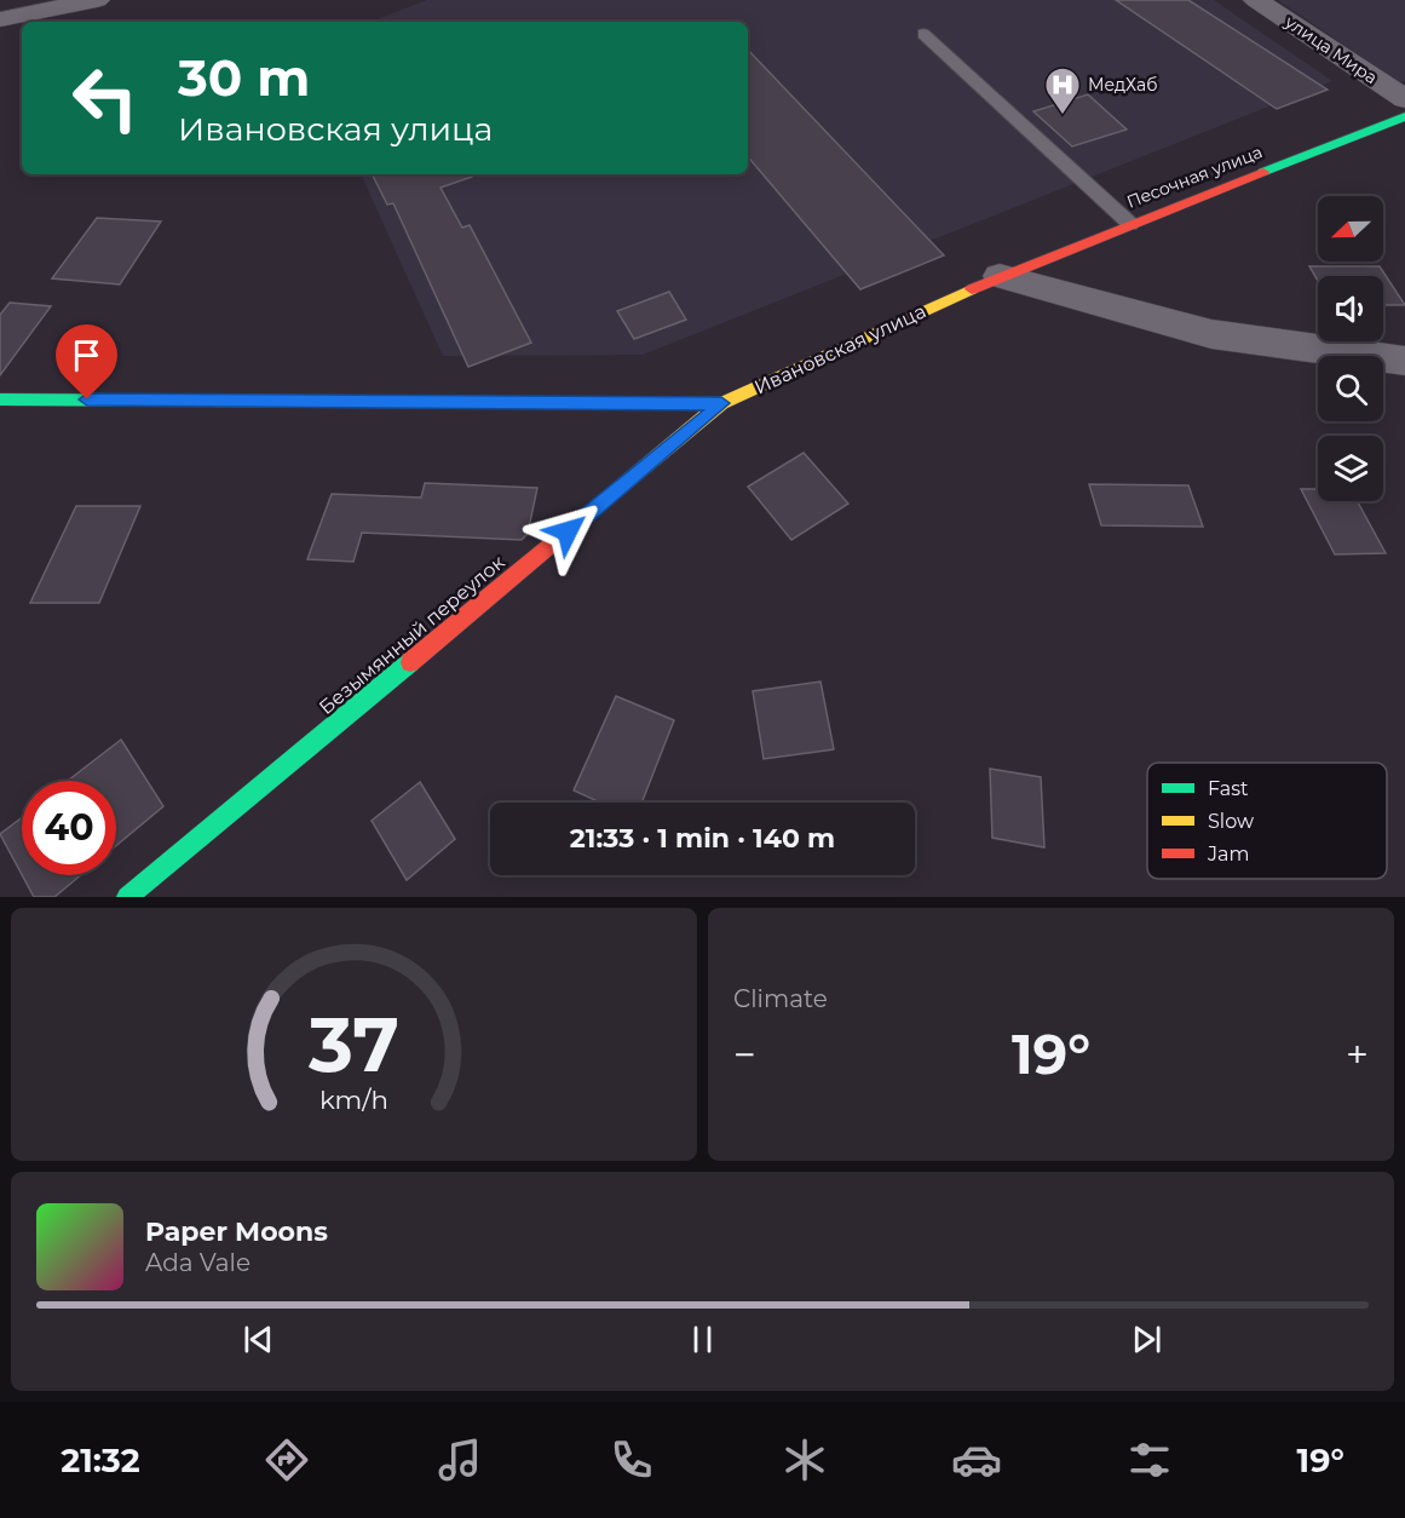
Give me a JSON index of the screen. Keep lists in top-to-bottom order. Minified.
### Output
{"streets":{"street":["улица Мира","Песочная улица","Ивановская улица","Безымянный переулок"]},"crossings":[["Песочная улица","Ивановская улица"],["Ивановская улица","Безымянный переулок"]],"places":{"hospital":["МедХаб"]},"legend":["Fast","Slow","Jam"],"north":"left","page":{"turn":["30 m","Ивановская улица"],"limit":"40","trip":"21:33 · 1 min · 140 m","tile":"Climate","heat":["−","19°","+"],"song":["Paper Moons","Ada Vale"],"tabs":["21:32","19°"],"gauge":["37","km/h"]}}
